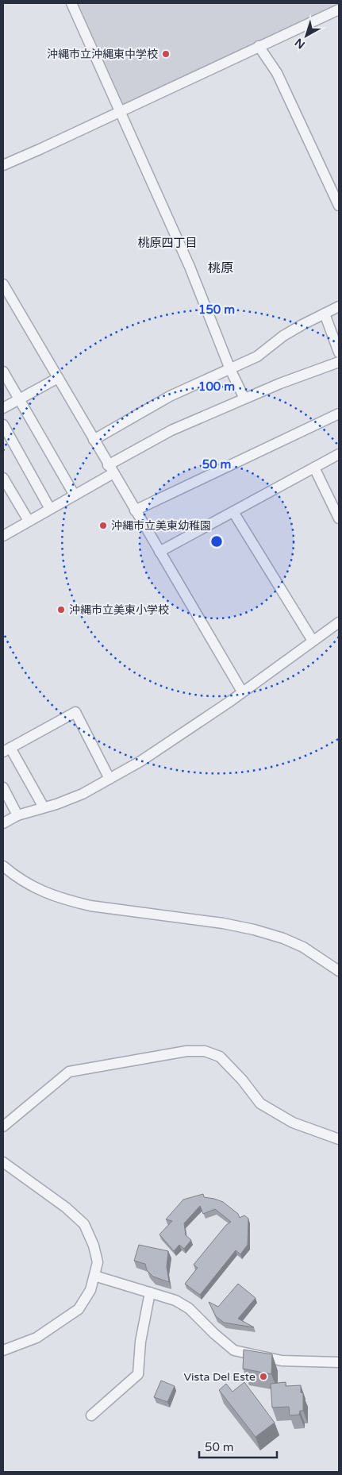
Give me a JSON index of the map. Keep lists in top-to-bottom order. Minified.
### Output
{"districts":["桃原四丁目","桃原"],"places":["沖縄市立沖縄東中学校","沖縄市立美東幼稚園","沖縄市立美東小学校","Vista Del Este"],"scale_bar":"50 m","north":"bottom left","rings":["150 m","100 m","50 m"]}
